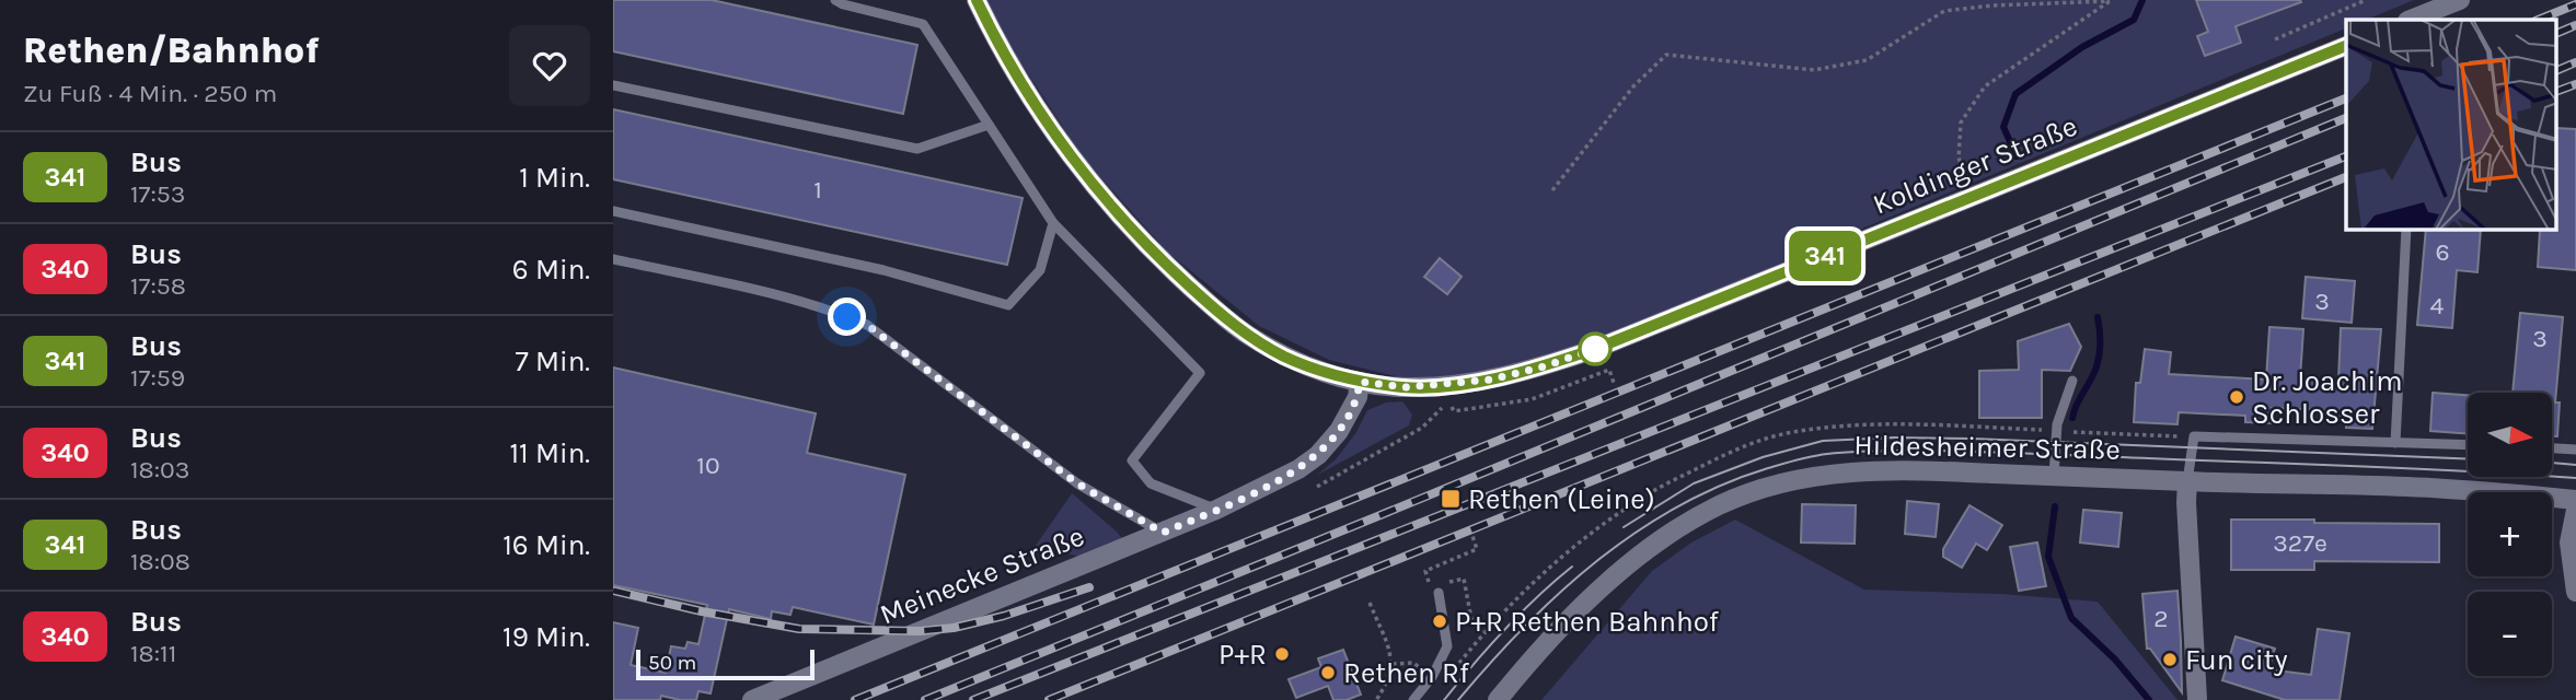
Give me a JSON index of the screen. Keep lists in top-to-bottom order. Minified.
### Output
{"streets":{"street":["Koldinger Straße","Hildesheimer Straße","Meinecke Straße"]},"crossings":[["Koldinger Straße","Meinecke Straße"]],"places":{"other":["Dr. Joachim Schlosser","P+R Rethen Bahnhof","P+R","Fun city","Rethen Rf"],"transit":["Rethen (Leine)"]},"lines":["bus line 341"],"house_numbers":["1","6","3","4","3","10","327e","2"],"scale_bar":"50 m","north":"right","page":{"heading":["Rethen/Bahnhof","Zu Fuß · 4 Min. · 250 m"],"on_map":"341","list":[{"mark":"341","name":"Bus","note":"17:53","value":"1 Min."},{"mark":"340","name":"Bus","note":"17:58","value":"6 Min."},{"mark":"341","name":"Bus","note":"17:59","value":"7 Min."},{"mark":"340","name":"Bus","note":"18:03","value":"11 Min."},{"mark":"341","name":"Bus","note":"18:08","value":"16 Min."},{"mark":"340","name":"Bus","note":"18:11","value":"19 Min."}],"map_buttons":["+","−"],"scale":"50 m"}}
